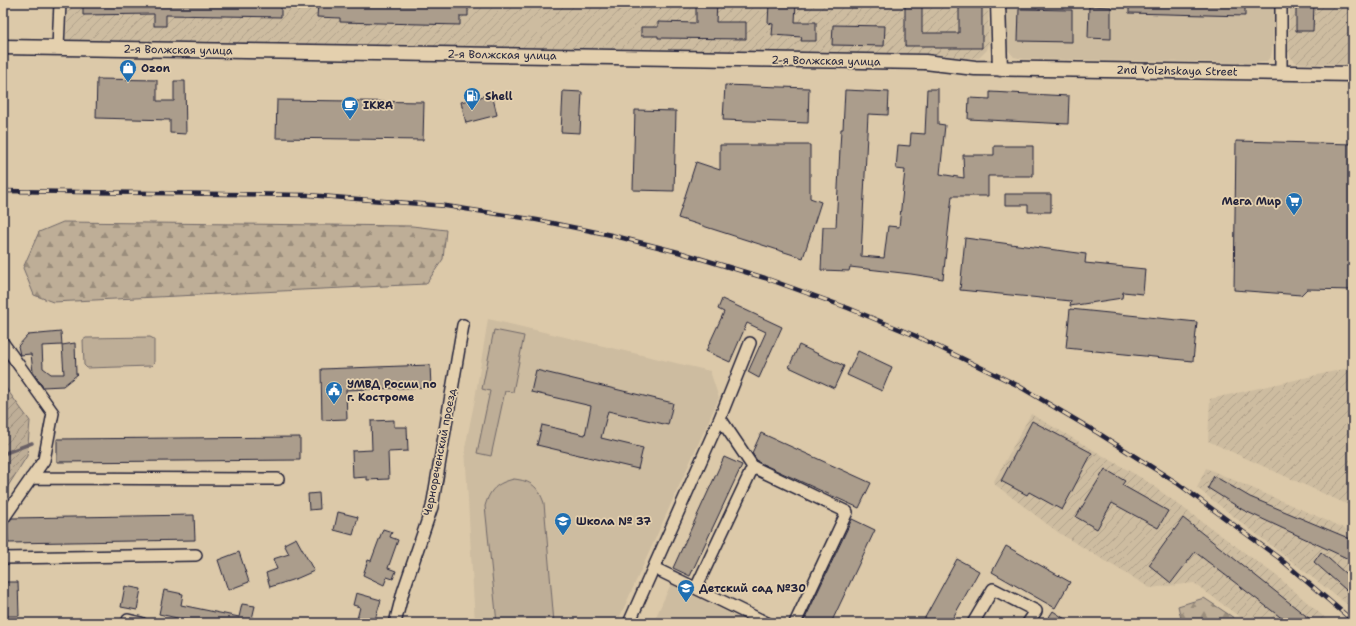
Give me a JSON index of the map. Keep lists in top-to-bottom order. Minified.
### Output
{"streets":{"street":["2-я Волжская улица","2nd Volzhskaya Street","Чернореченский проезд"]},"crossings":[["2-я Волжская улица","2nd Volzhskaya Street"]],"places":{"shop":["Ozon"],"fuel station":["Shell"],"cafe":["IKRA"],"supermarket":["Мега Мир"],"public building":["УМВД Росии по г. Костроме"],"school or university":["Школа № 37","Детский сад №30"]}}
